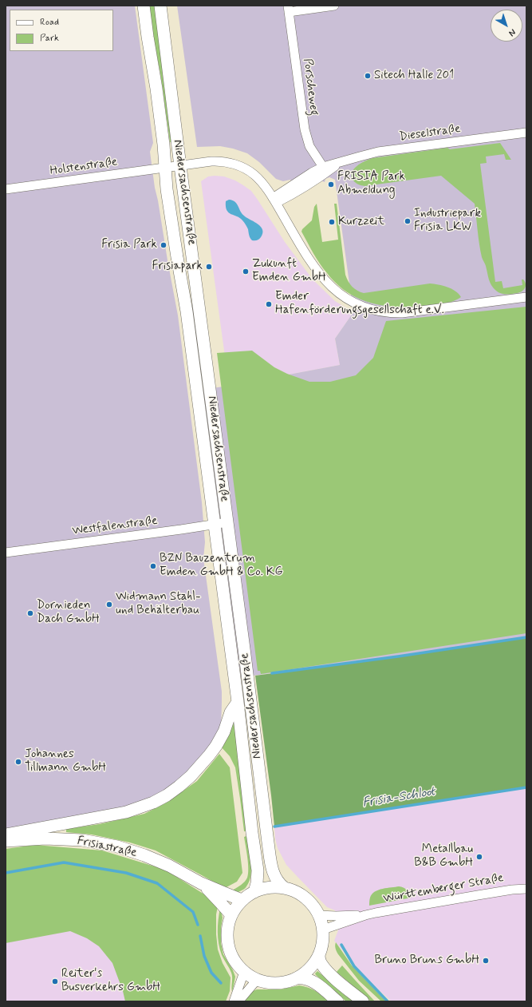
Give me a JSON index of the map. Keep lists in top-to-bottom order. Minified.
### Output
{"streets":{"main road":["Niedersachsenstraße","Frisiastraße"],"street":["Porscheweg","Dieselstraße","Holstenstraße","Westfalenstraße","Württemberger Straße"]},"crossings":[["Porscheweg","Dieselstraße"],["Dieselstraße","Holstenstraße"],["Holstenstraße","Niedersachsenstraße"],["Niedersachsenstraße","Westfalenstraße"],["Niedersachsenstraße","Frisiastraße"],["Niedersachsenstraße","Württemberger Straße"],["Frisiastraße","Württemberger Straße"]],"water":["Frisia-Schloot"],"places":["Sitech Halle 201","FRISIA Park Abmeldung","Industriepark Frisia LKW","Kurzzeit","Frisia Park","Frisiapark","Zukunft Emden GmbH","Emder Hafenförderungsgesellschaft e.V.","BZN Bauzentrum Emden GmbH & Co. KG","Widmann Stahl- und Behälterbau","Dornieden Dach GmbH","Johannes Tillmann GmbH","Metallbau B&B GmbH","Bruno Bruns GmbH","Reiter's Busverkehrs GmbH"],"legend":["Road","Park"],"north":"bottom right"}
